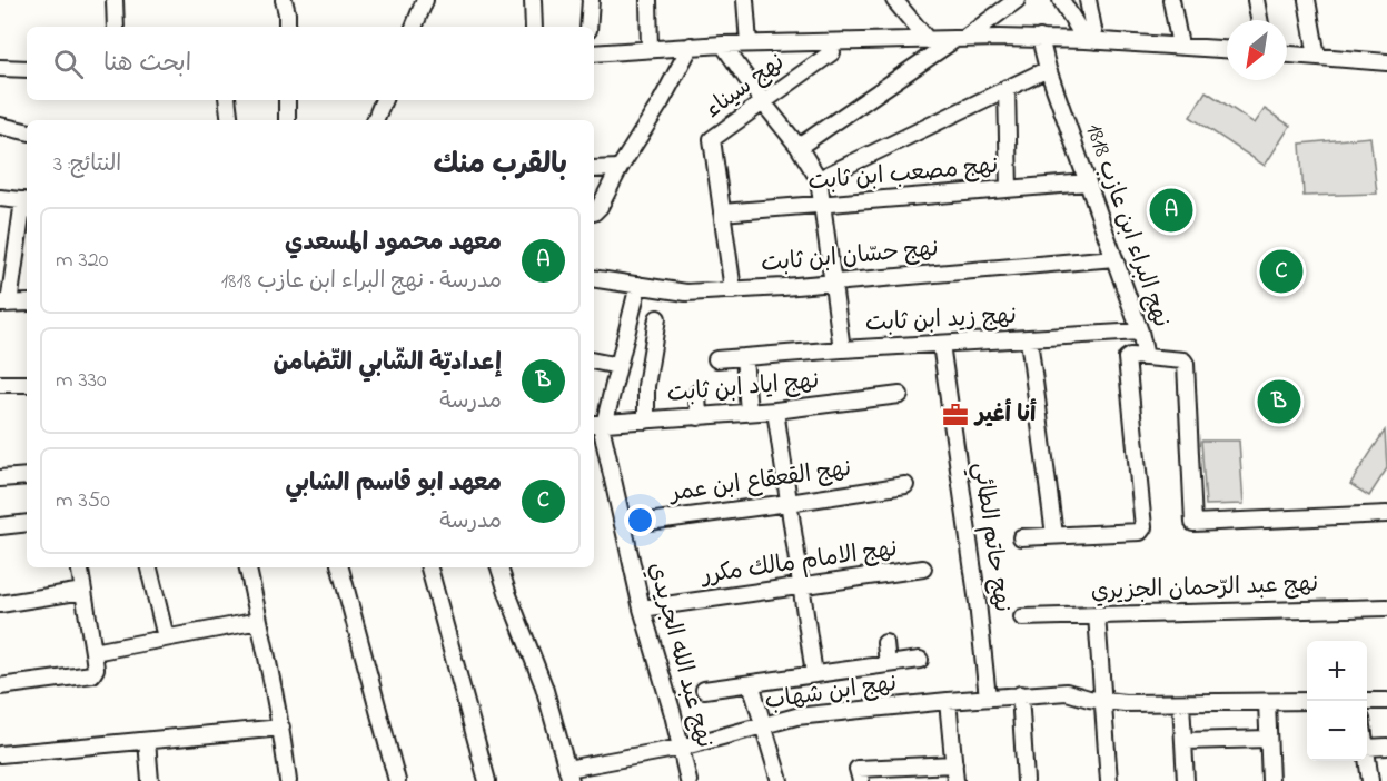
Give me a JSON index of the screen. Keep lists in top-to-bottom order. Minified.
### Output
{"streets":{"street":["نهج سيناء","نهج مصعب ابن ثابت","نهج البراء ابن عازب 1818","نهج حسّان ابن ثابت","نهج زيد ابن ثابت","نهج اياد ابن ثابت","نهج القعقاع ابن عمر","نهج حاتم الطائي","نهج الامام مالك مكرر","نهج عبد الرّحمان الجزيري","نهج عبد الله الجريدي","نهج ابن شهاب"]},"crossings":[["نهج سيناء","نهج مصعب ابن ثابت"],["نهج سيناء","نهج حسّان ابن ثابت"],["نهج مصعب ابن ثابت","نهج البراء ابن عازب 1818"],["نهج البراء ابن عازب 1818","نهج حسّان ابن ثابت"],["نهج البراء ابن عازب 1818","نهج زيد ابن ثابت"],["نهج زيد ابن ثابت","نهج حاتم الطائي"],["نهج اياد ابن ثابت","نهج عبد الله الجريدي"],["نهج القعقاع ابن عمر","نهج عبد الله الجريدي"],["نهج حاتم الطائي","نهج ابن شهاب"],["نهج الامام مالك مكرر","نهج عبد الله الجريدي"],["نهج عبد الله الجريدي","نهج ابن شهاب"]],"places":{"office":["أنا أغير"]},"north":"bottom left","page":{"search":"ابحث هنا","heading":["بالقرب منك","النتائج: 3"],"pins":["A","C","B"],"list":[{"mark":"A","name":"معهد محمود المسعدي","note":"مدرسة · نهج البراء ابن عازب 1818","value":"320 m"},{"mark":"B","name":"إعداديّة الشّابي التّضامن","note":"مدرسة","value":"330 m"},{"mark":"C","name":"معهد ابو قاسم الشابي","note":"مدرسة","value":"350 m"}],"map_buttons":["+","−"]}}
